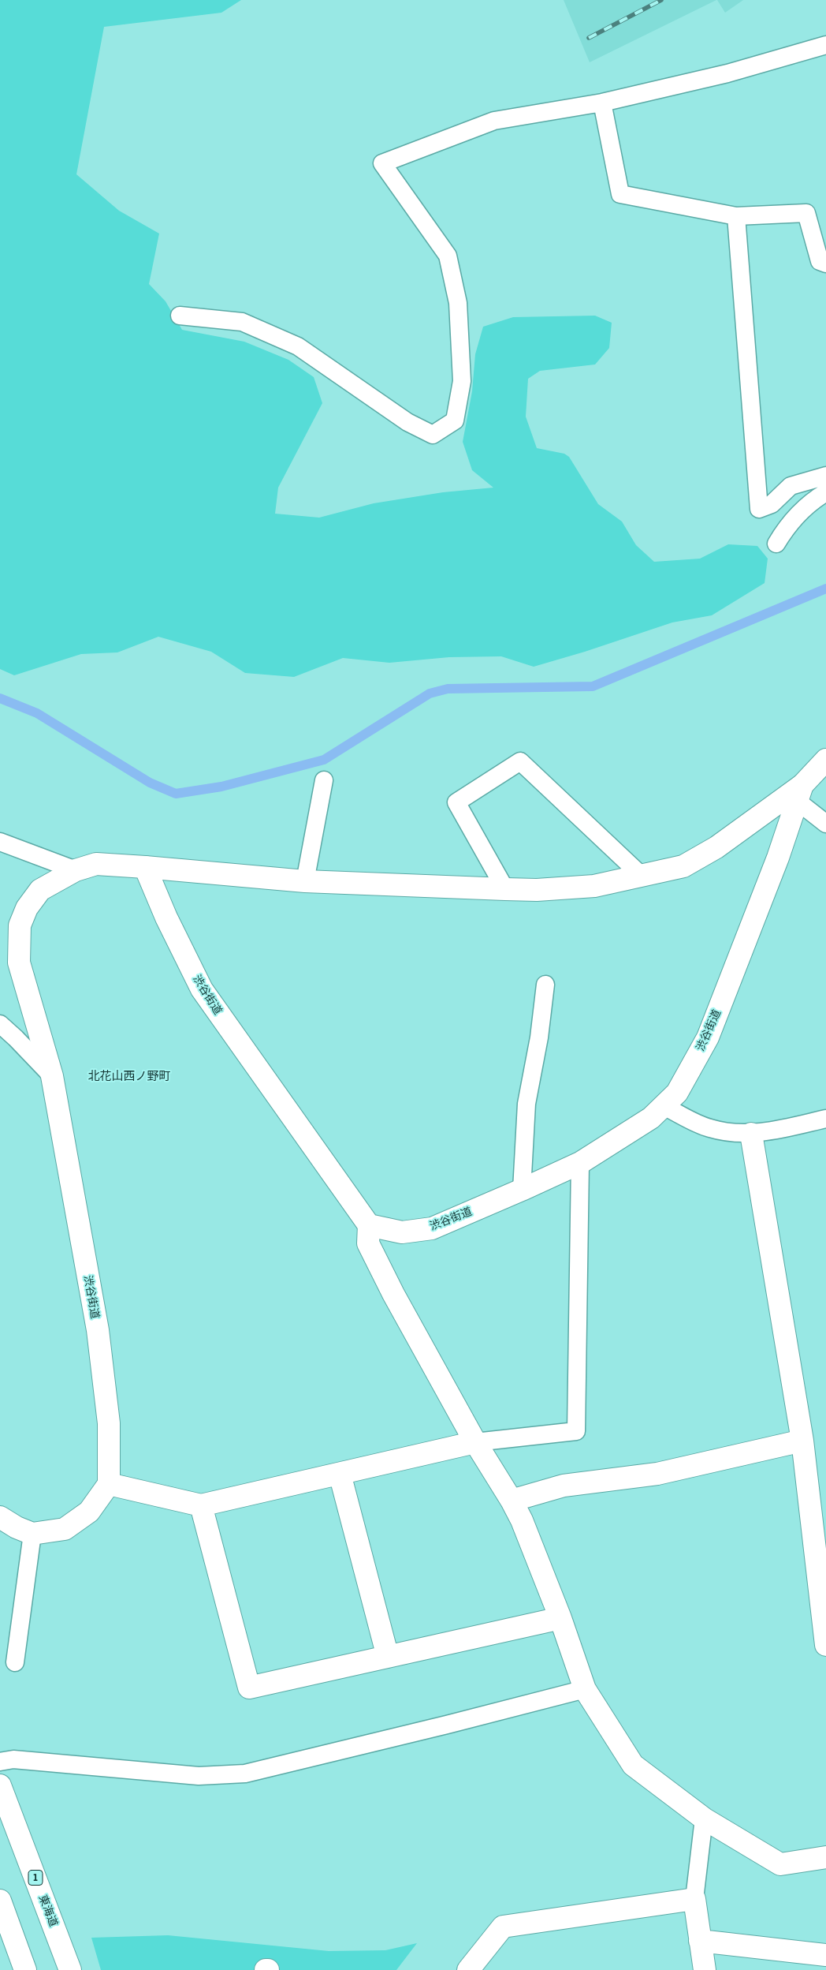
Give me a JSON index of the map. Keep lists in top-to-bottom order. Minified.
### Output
{"streets":{"main road":["渋谷街道","1","東海道"]},"districts":["北花山西ノ野町"]}
